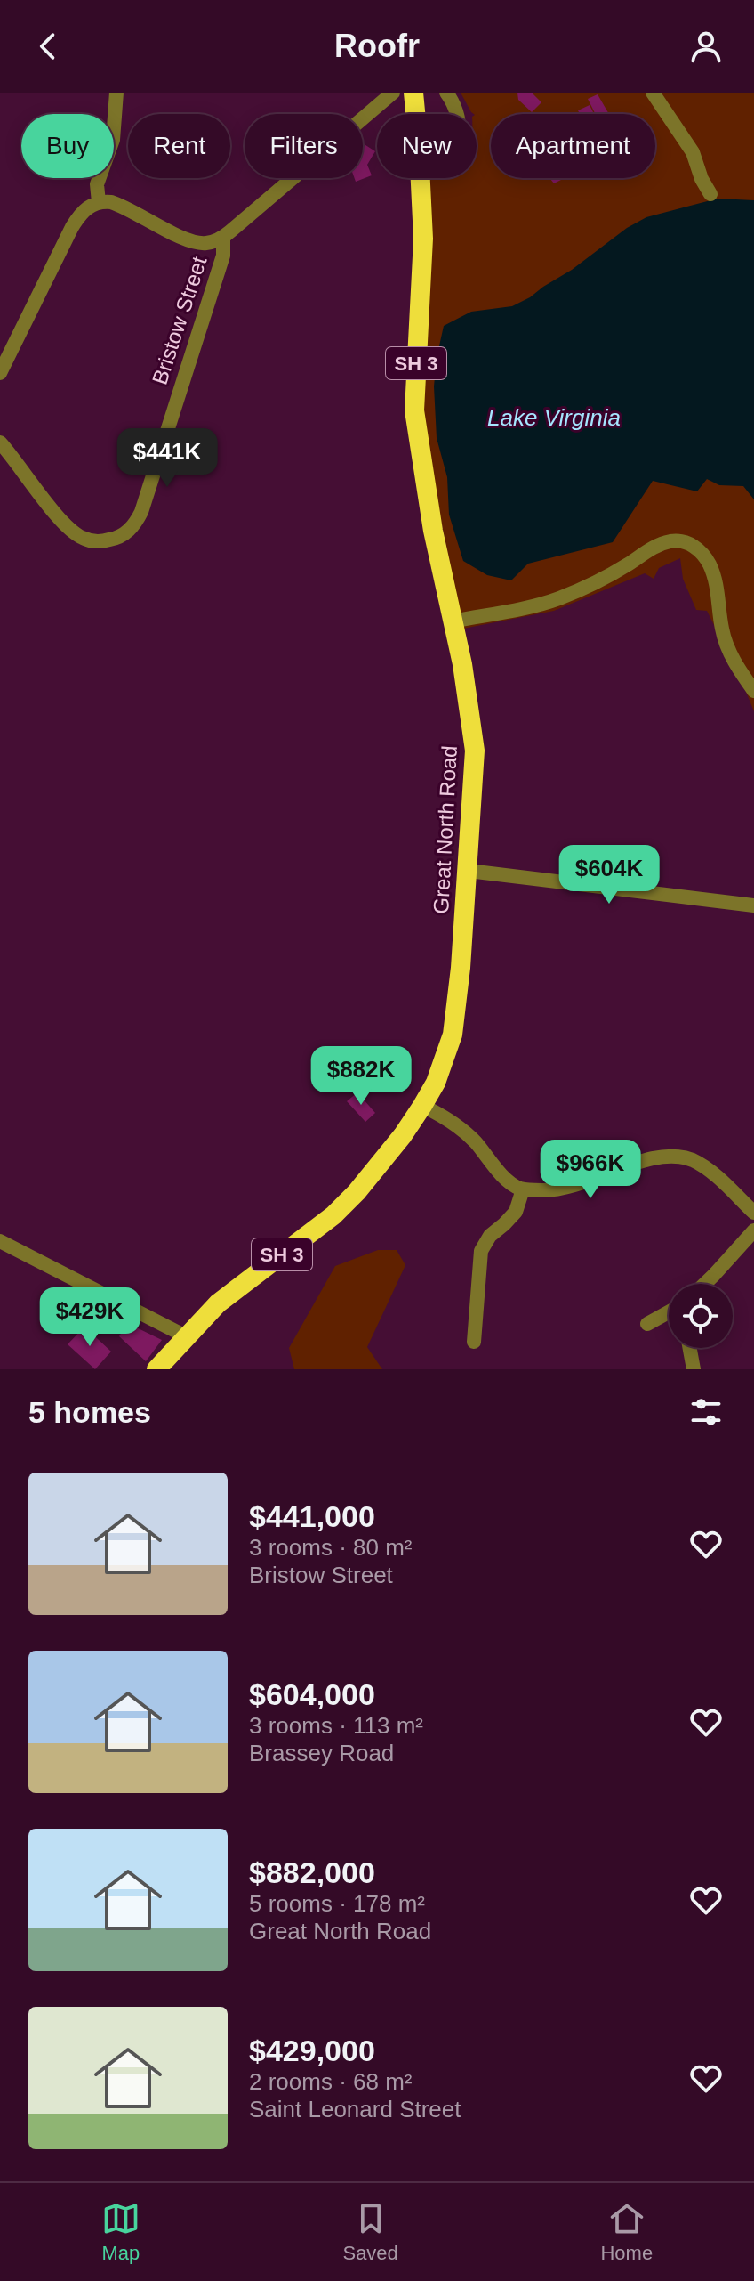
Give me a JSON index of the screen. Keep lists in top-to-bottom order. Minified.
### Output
{"streets":{"highway":["SH 3","Great North Road"],"street":["Bristow Street"]},"water":["Lake Virginia"],"page":{"header":"Roofr","chip":["Buy","Rent","Filters","New","Apartment"],"price":["$441K","$604K","$882K","$966K","$429K"],"heading":"5 homes","list":[{"name":"$441,000","note":"3 rooms · 80 m² · Bristow Street"},{"name":"$604,000","note":"3 rooms · 113 m² · Brassey Road"},{"name":"$882,000","note":"5 rooms · 178 m² · Great North Road"},{"name":"$429,000","note":"2 rooms · 68 m² · Saint Leonard Street"}],"tabs":["Map","Saved","Home"]}}
